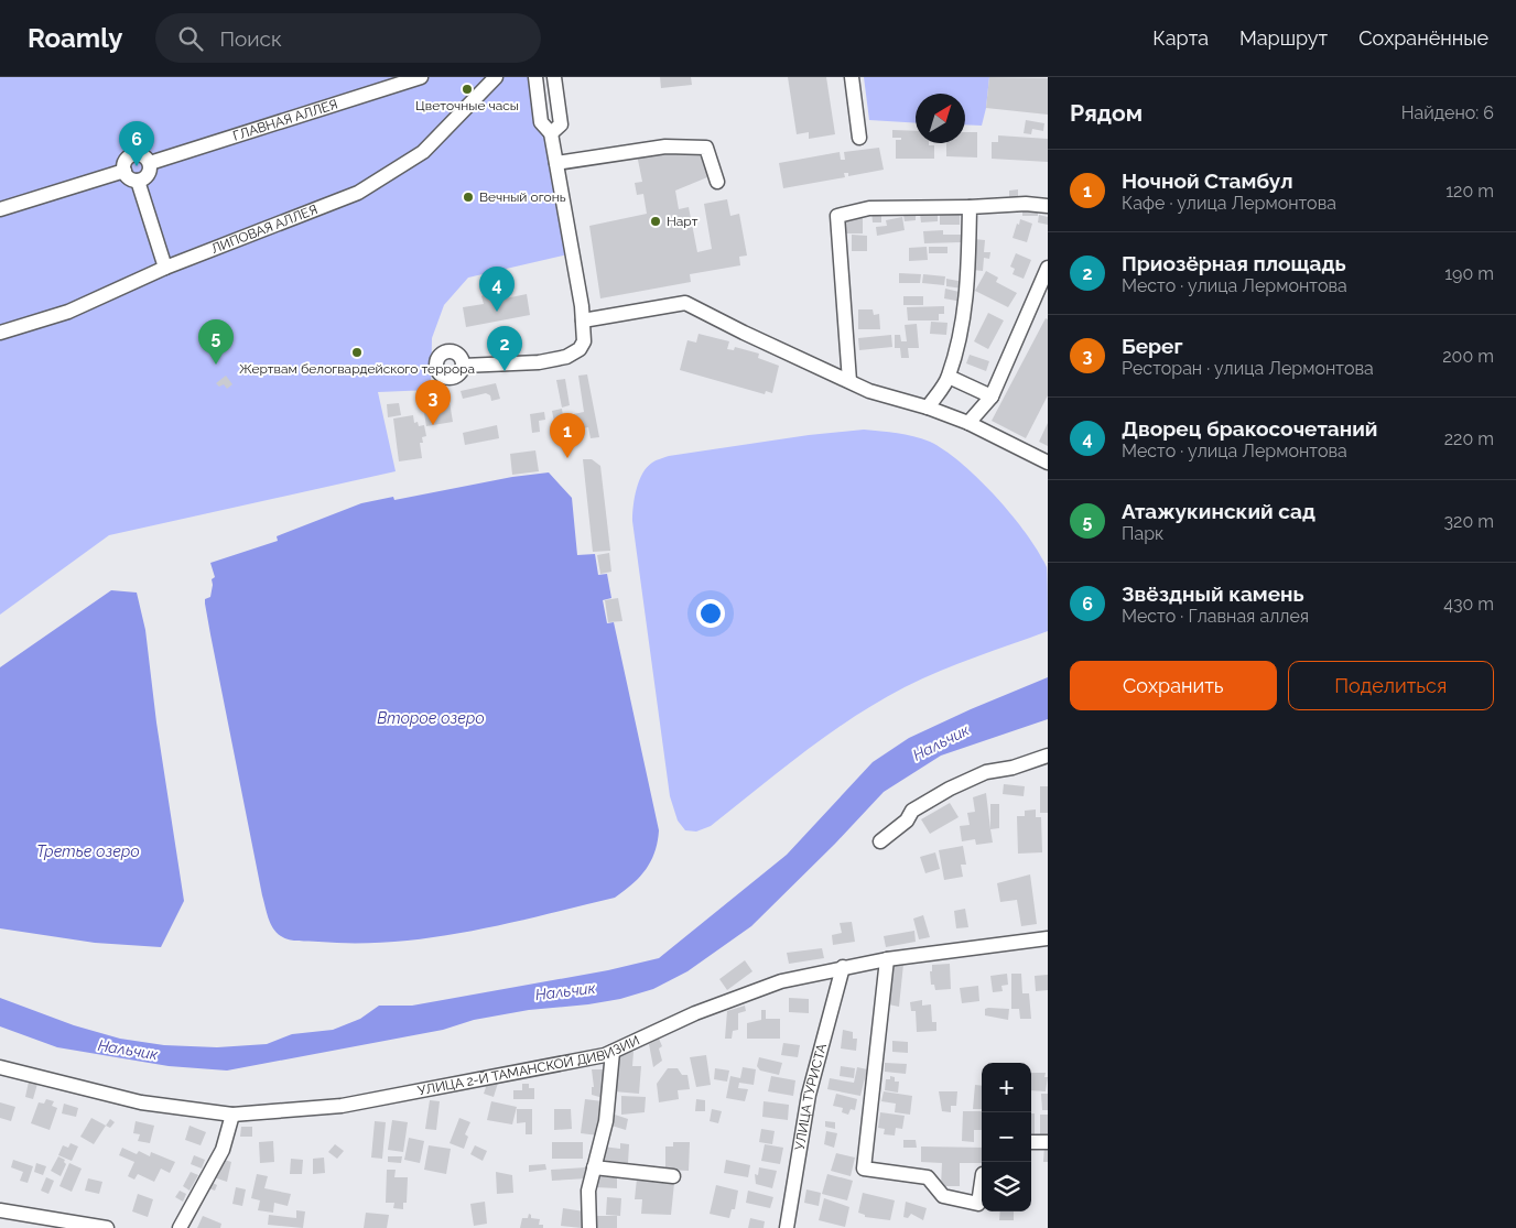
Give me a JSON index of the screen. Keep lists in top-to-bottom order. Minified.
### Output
{"streets":{"street":["ГЛАВНАЯ АЛЛЕЯ","ЛИПОВАЯ АЛЛЕЯ","УЛИЦА 2-Й ТАМАНСКОЙ ДИВИЗИИ","УЛИЦА ТУРИСТА"]},"crossings":[["УЛИЦА 2-Й ТАМАНСКОЙ ДИВИЗИИ","УЛИЦА ТУРИСТА"]],"water":["Второе озеро","Нальчик","Третье озеро"],"places":["Цветочные часы","Вечный огонь","Нарт","Жертвам белогвардейского террора"],"north":"top right","page":{"header":"Roamly","search":"Поиск","nav":["Карта","Маршрут","Сохранённые"],"heading":["Рядом","Найдено: 6"],"pins":["6","4","5","2","3","1"],"list":[{"mark":"1","name":"Ночной Стамбул","note":"Кафе · улица Лермонтова","value":"120 m"},{"mark":"2","name":"Приозёрная площадь","note":"Место · улица Лермонтова","value":"190 m"},{"mark":"3","name":"Берег","note":"Ресторан · улица Лермонтова","value":"200 m"},{"mark":"4","name":"Дворец бракосочетаний","note":"Место · улица Лермонтова","value":"220 m"},{"mark":"5","name":"Атажукинский сад","note":"Парк","value":"320 m"},{"mark":"6","name":"Звёздный камень","note":"Место · Главная аллея","value":"430 m"}],"buttons":["Сохранить","Поделиться"],"map_buttons":["+","−"]}}
